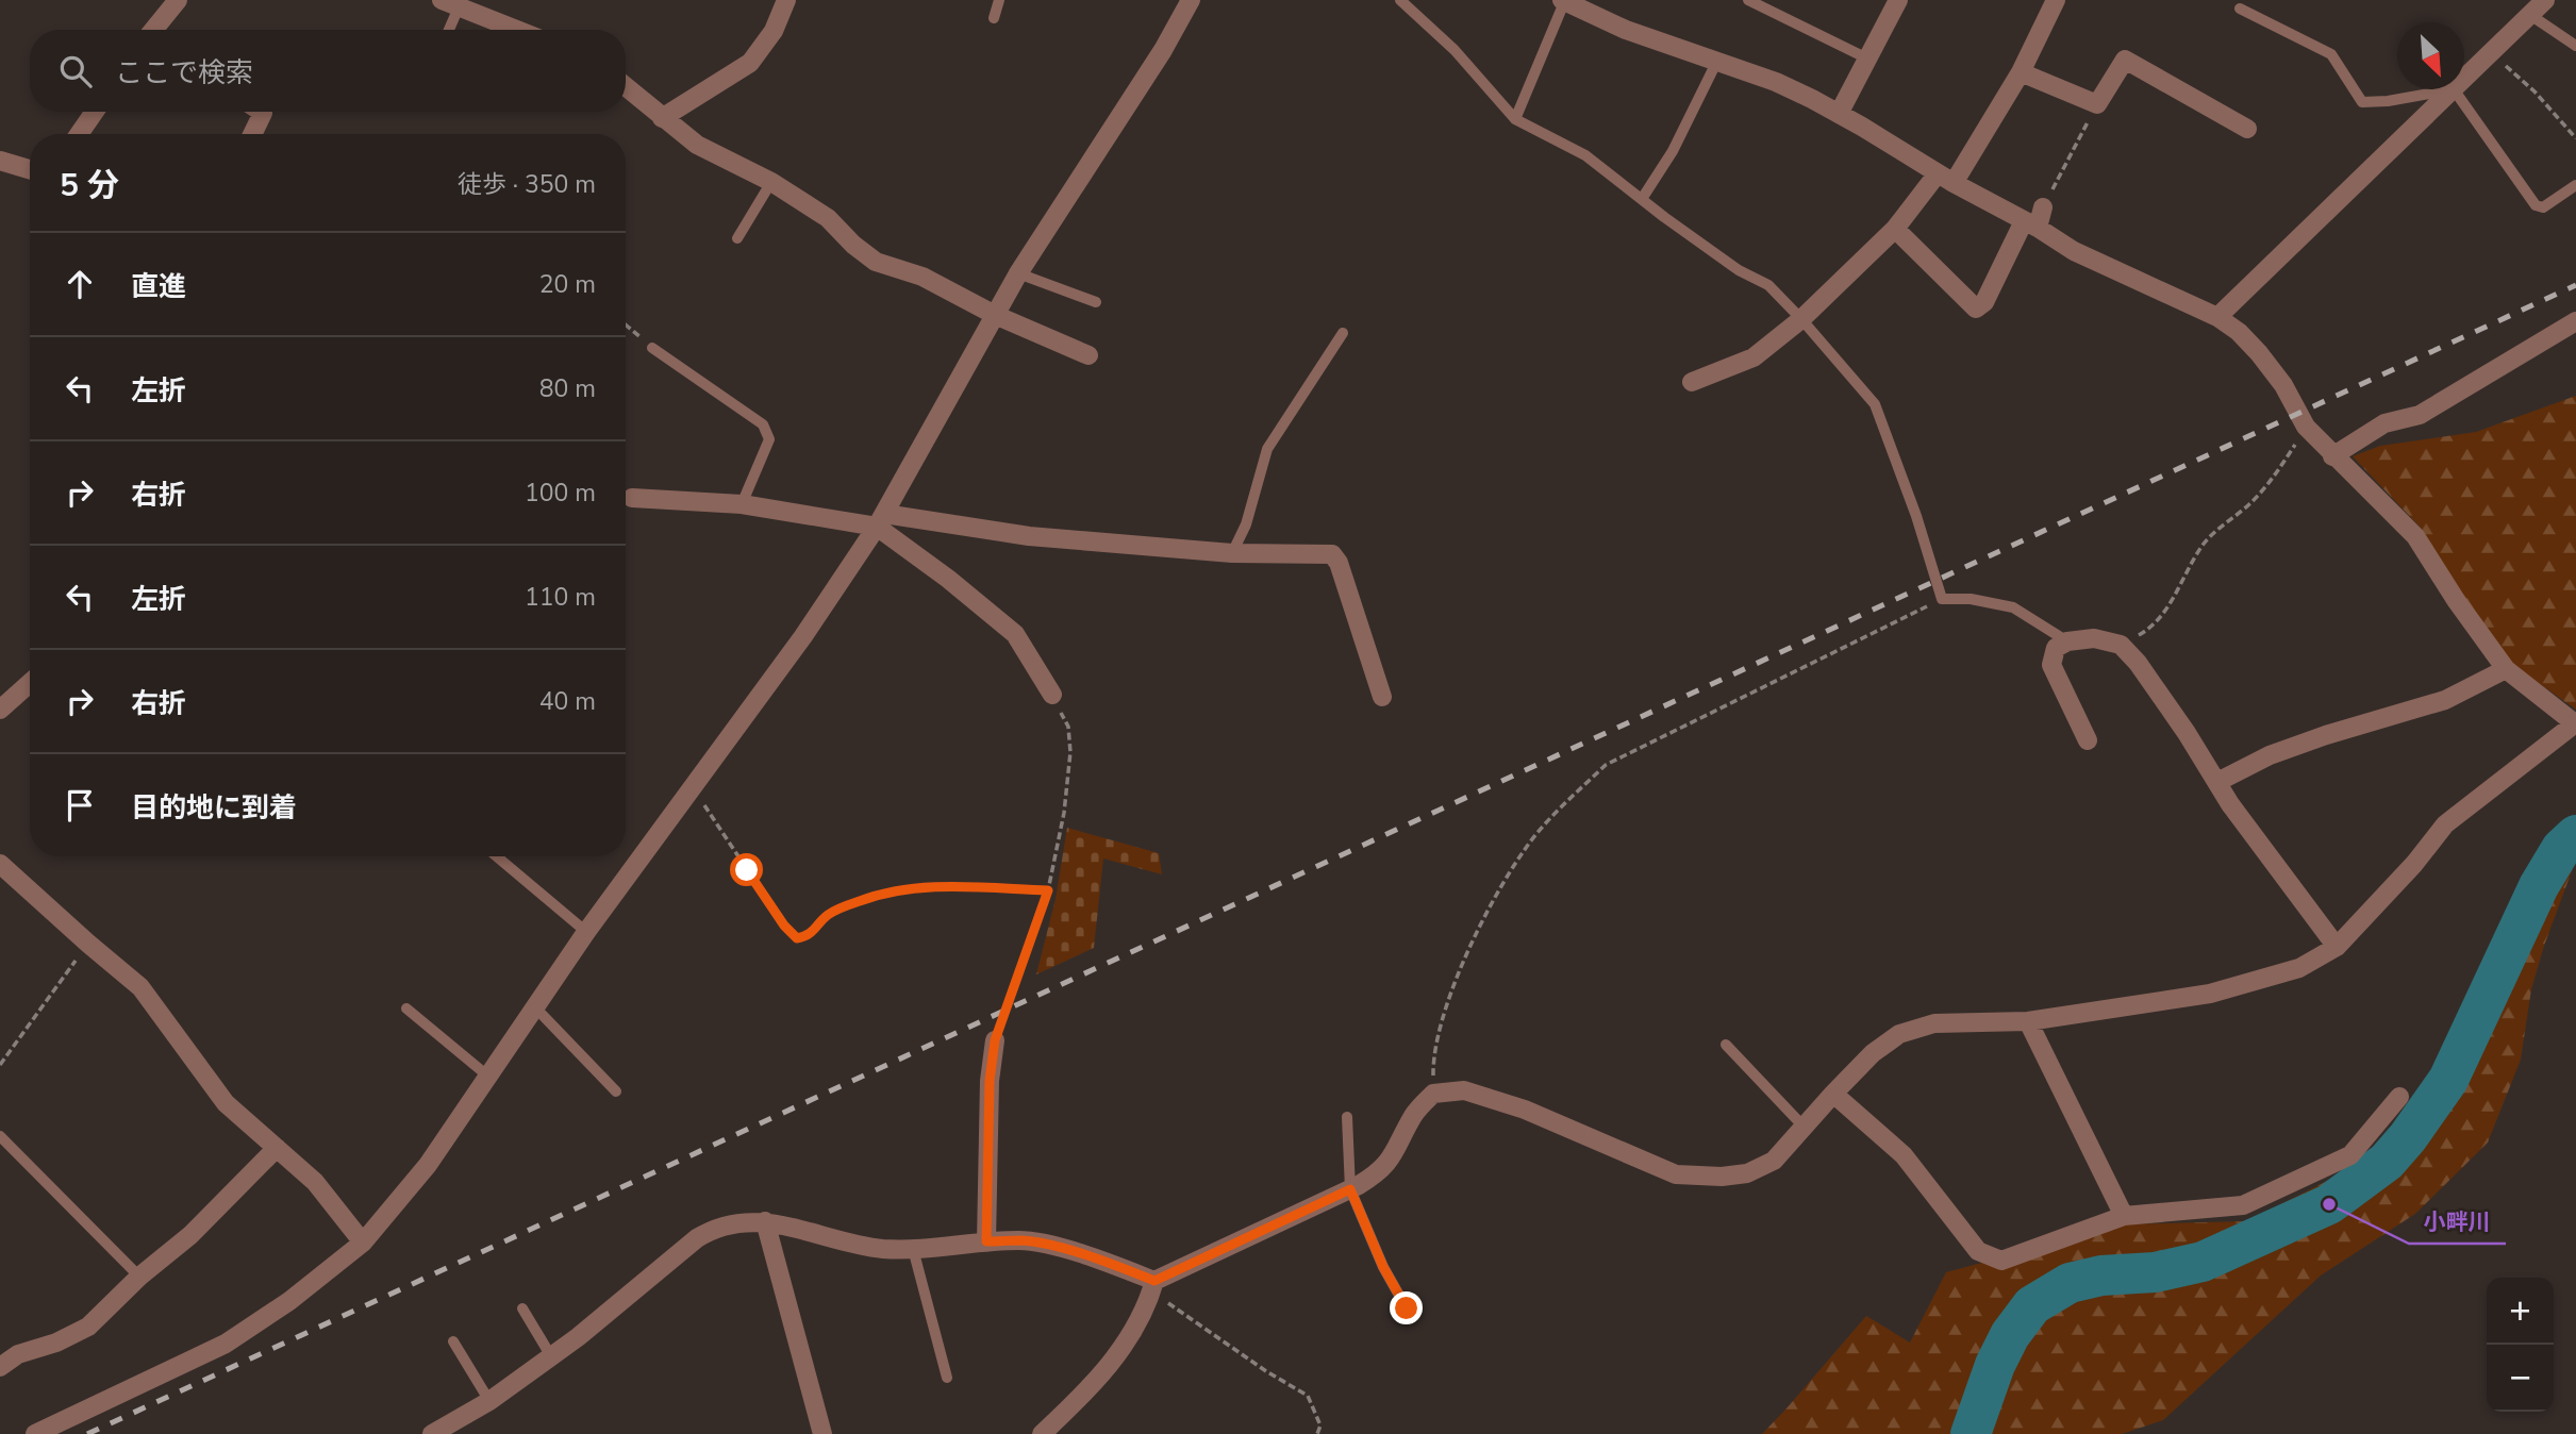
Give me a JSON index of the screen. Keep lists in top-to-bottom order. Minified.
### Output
{"places":["小畔川"],"north":"bottom right","page":{"search":"ここで検索","heading":["5 分","徒歩 · 350 m"],"list":[["直進","20 m"],["左折","80 m"],["右折","100 m"],["左折","110 m"],["右折","40 m"],"目的地に到着"],"map_buttons":["+","−"]}}
